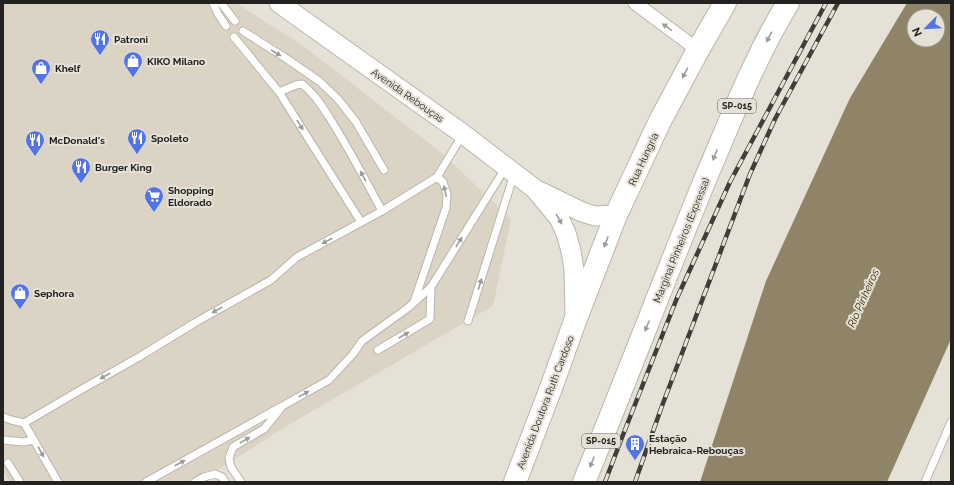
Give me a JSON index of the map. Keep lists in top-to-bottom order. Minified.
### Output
{"streets":{"highway":["SP-015","Rua Hungria","Marginal Pinheiros (Expressa)","Avenida Doutora Ruth Cardoso"],"street":["Avenida Rebouças"]},"crossings":[["Avenida Rebouças","Rua Hungria"],["Avenida Rebouças","Avenida Doutora Ruth Cardoso"],["Rua Hungria","Avenida Doutora Ruth Cardoso"]],"one_way":["Rua Hungria","Marginal Pinheiros (Expressa)"],"water":["Rio Pinheiros"],"places":{"restaurant":["Patroni","Spoleto","McDonald's","Burger King"],"shop":["KIKO Milano","Khelf","Sephora"],"supermarket":["Shopping Eldorado"],"building":["Estação Hebraica-Rebouças"]},"north":"bottom left"}
